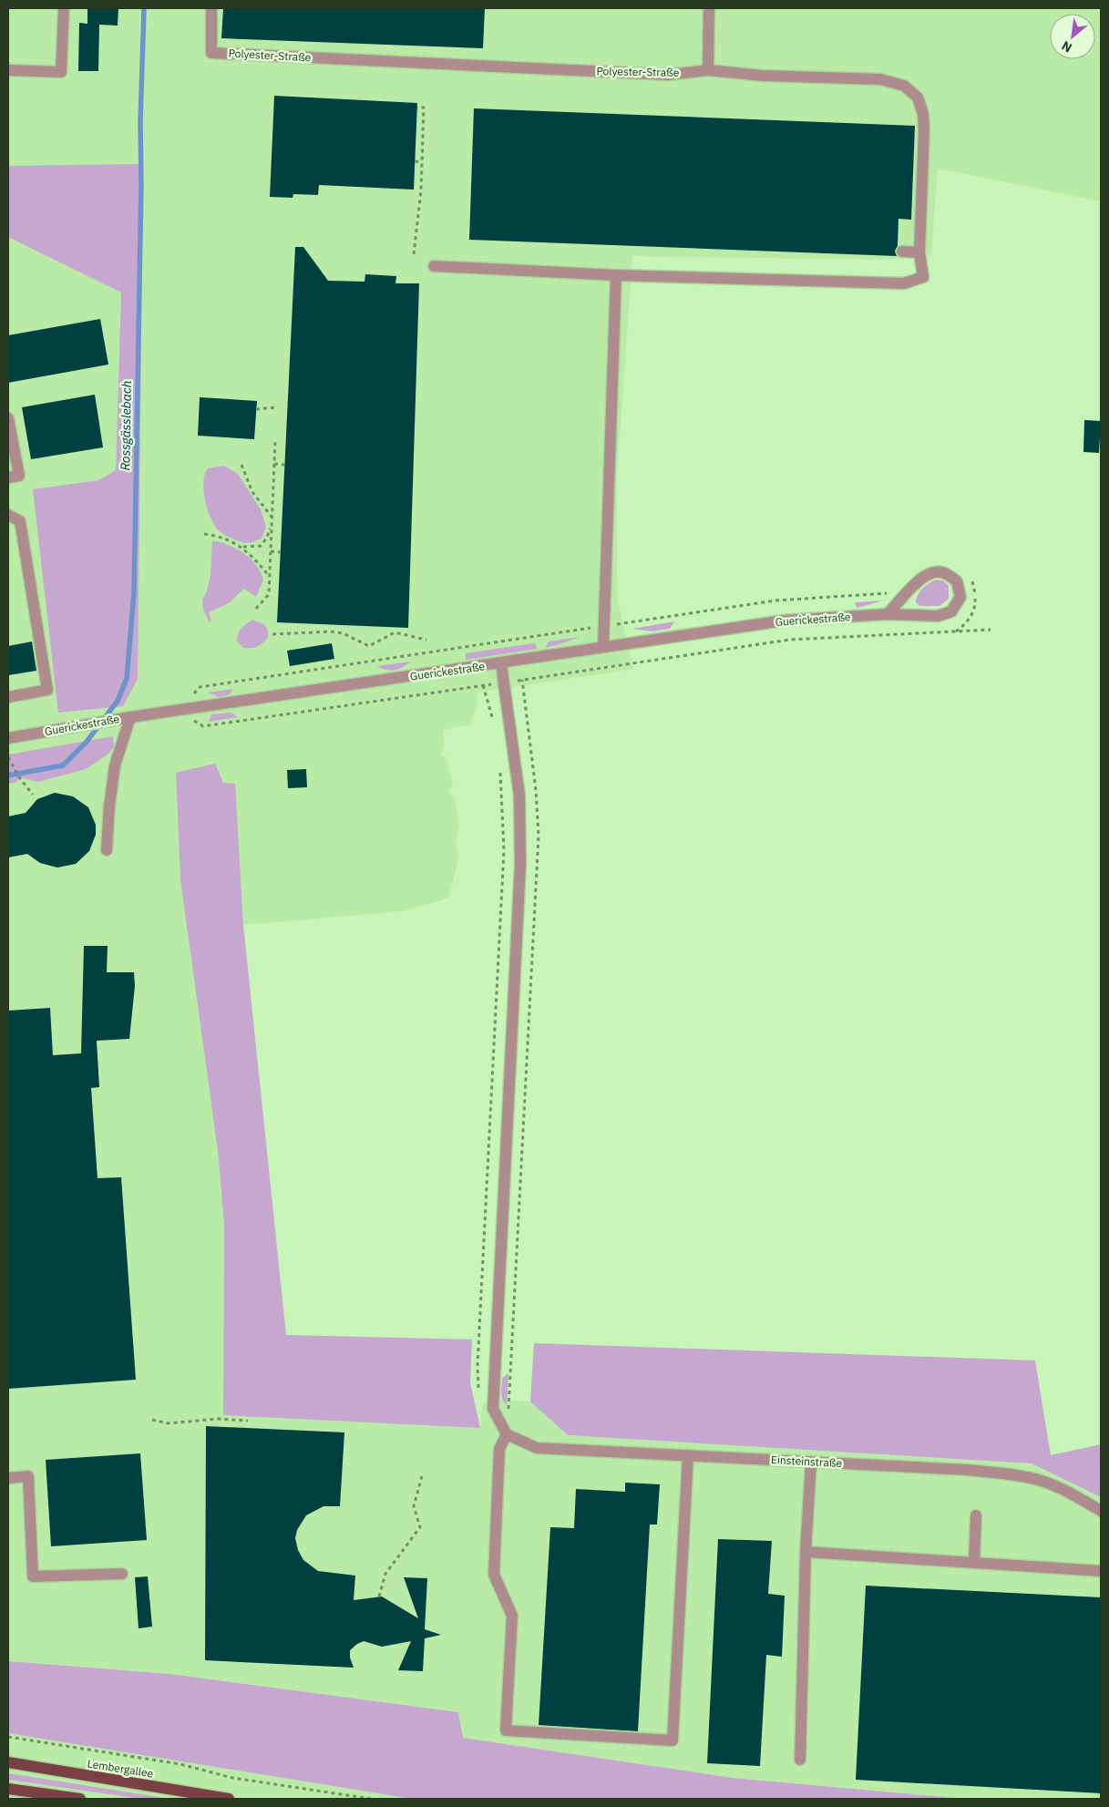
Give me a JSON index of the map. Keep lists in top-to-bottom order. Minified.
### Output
{"streets":{"main road":["Lembergallee"],"street":["Polyester-Straße","Guerickestraße","Einsteinstraße"]},"water":["Rossgässlebach"],"north":"bottom left"}
